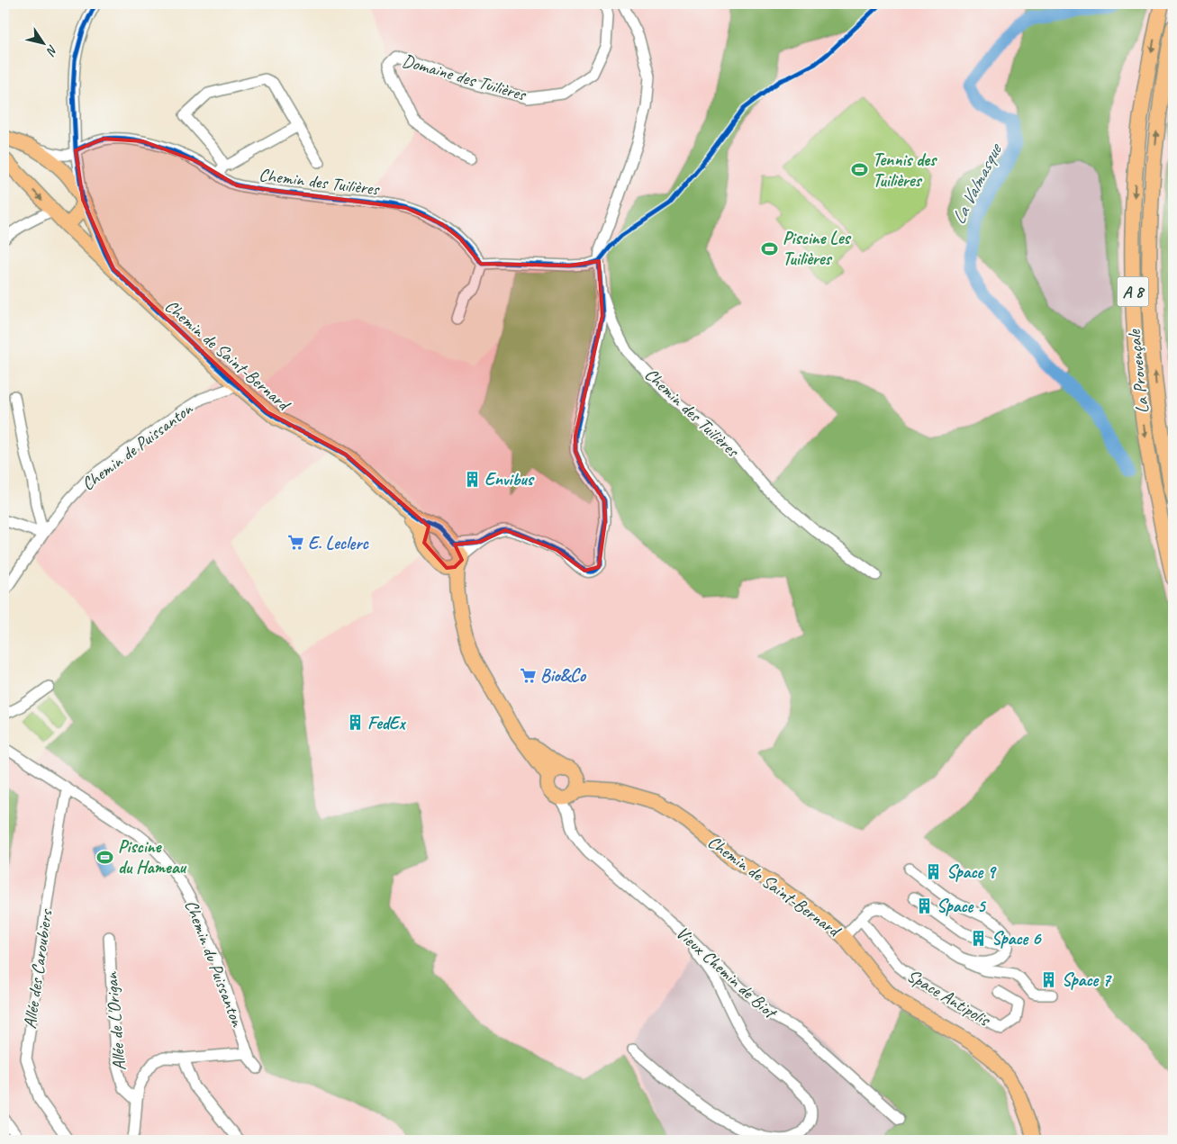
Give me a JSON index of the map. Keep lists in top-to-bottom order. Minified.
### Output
{"streets":{"highway":["A 8","La Provençale"],"main road":["Chemin de Saint-Bernard"],"street":["Domaine des Tuilières","Chemin des Tuilières","Chemin de Puissanton","Chemin du Puissanton","Allée des Caroubiers","Vieux Chemin de Biot","Space Antipolis","Allée de L'Origan"]},"crossings":[["Chemin des Tuilières","Chemin de Saint-Bernard"],["Chemin de Saint-Bernard","Chemin de Puissanton"],["Chemin de Saint-Bernard","Vieux Chemin de Biot"],["Chemin du Puissanton","Allée des Caroubiers"]],"water":["La Valmasque"],"places":{"sports":["Tennis des Tuilières","Piscine Les Tuilières","Piscine du Hameau"],"building":["Envibus","FedEx","Space 9","Space 5","Space 6","Space 7"],"supermarket":["E. Leclerc","Bio&Co"]},"north":"bottom right"}
